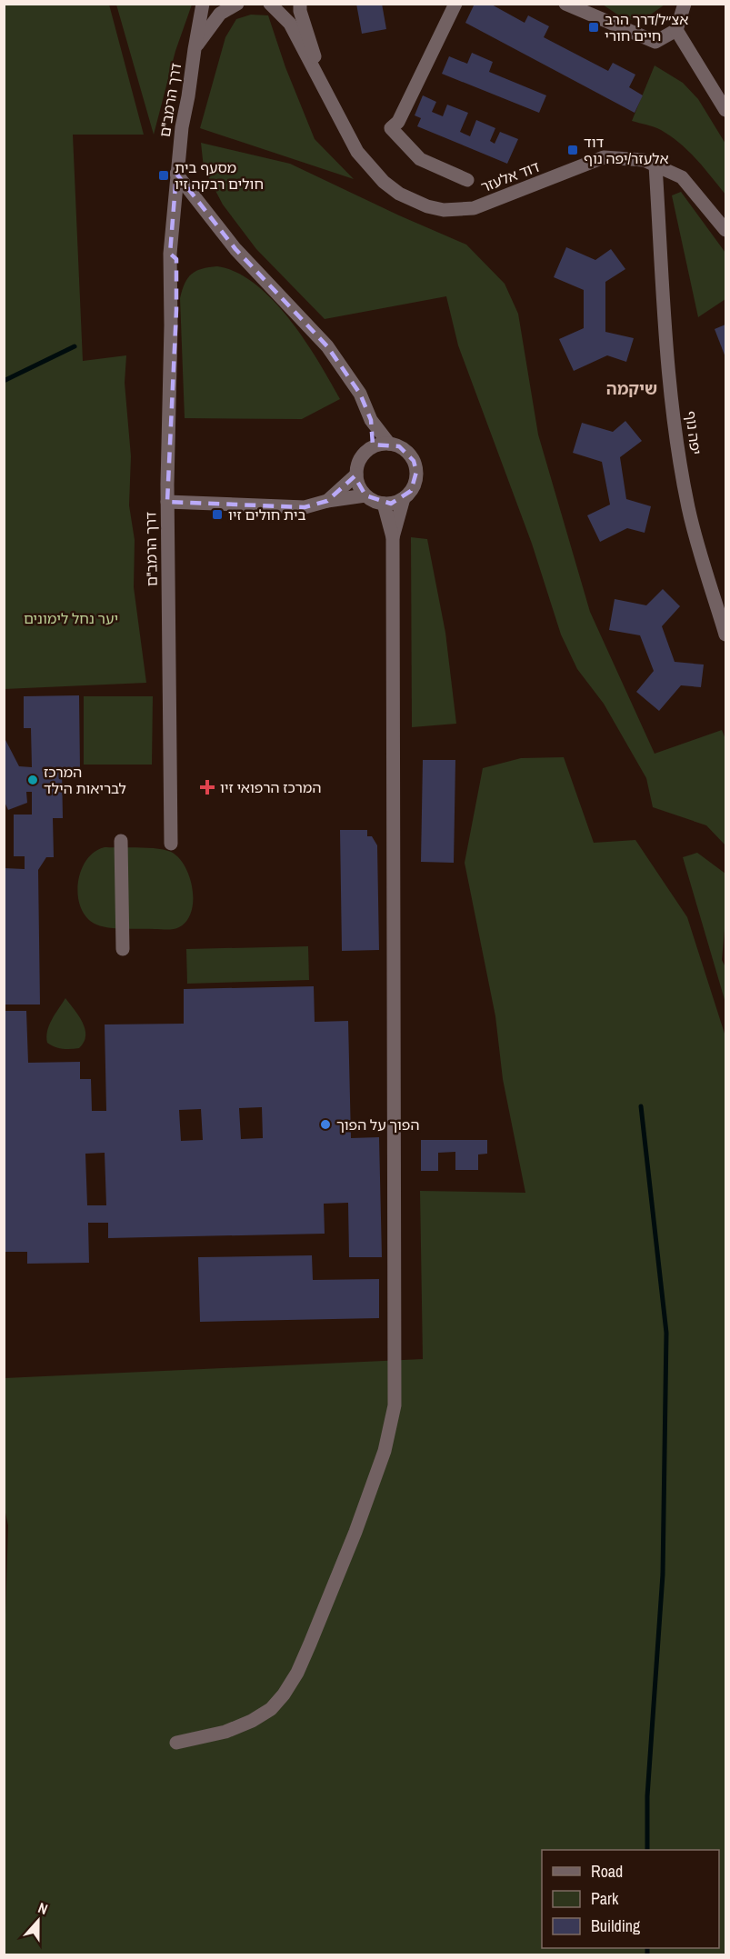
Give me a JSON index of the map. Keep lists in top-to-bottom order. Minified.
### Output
{"streets":{"street":["דרך הרמב\"ם","דוד אלעזר","יפה נוף"]},"crossings":[["דוד אלעזר","יפה נוף"]],"districts":["שיקמה"],"parks":["יער נחל לימונים"],"places":{"transit":["אצ״ל/דרך הרב חיים חורי","דוד אלעזר/יפה נוף","מסעף בית חולים רבקה זיו","בית חולים זיו"],"other":["המרכז לבריאות הילד","הפוך על הפוך"],"health":["המרכז הרפואי זיו"]},"legend":["Road","Park","Building"],"north":"top"}
